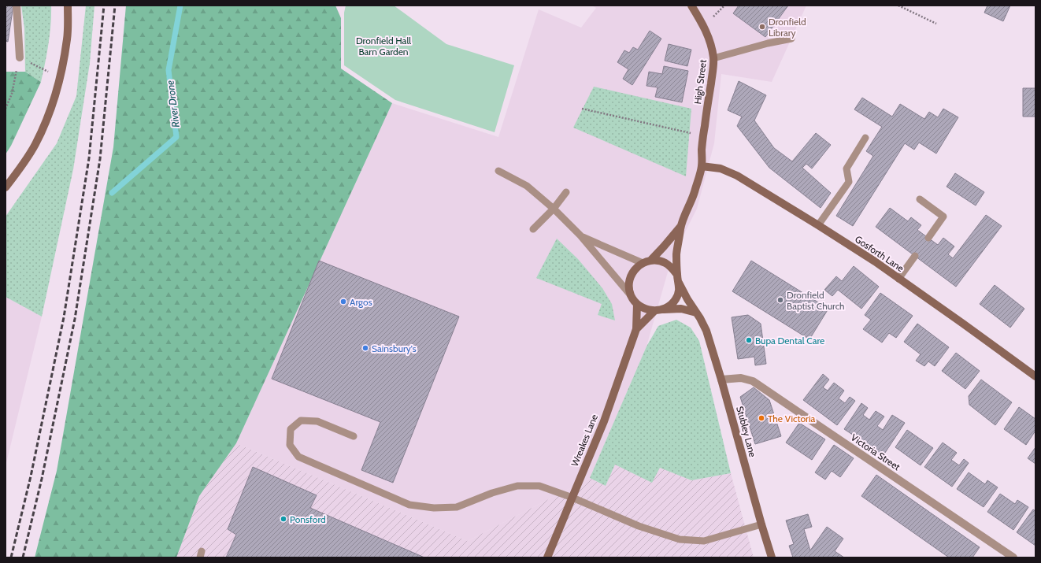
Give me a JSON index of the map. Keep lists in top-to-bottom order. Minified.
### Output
{"streets":{"street":["High Street","Gosforth Lane","Stubley Lane","Wreakes Lane","Victoria Street"]},"crossings":[["High Street","Gosforth Lane"],["Stubley Lane","Wreakes Lane"],["Stubley Lane","Victoria Street"]],"water":["River Drone"],"parks":["Dronfield Hall Barn Garden"],"places":["Dronfield Library","Dronfield Baptist Church","Argos","Bupa Dental Care","Sainsbury's","The Victoria","Ponsford"]}
